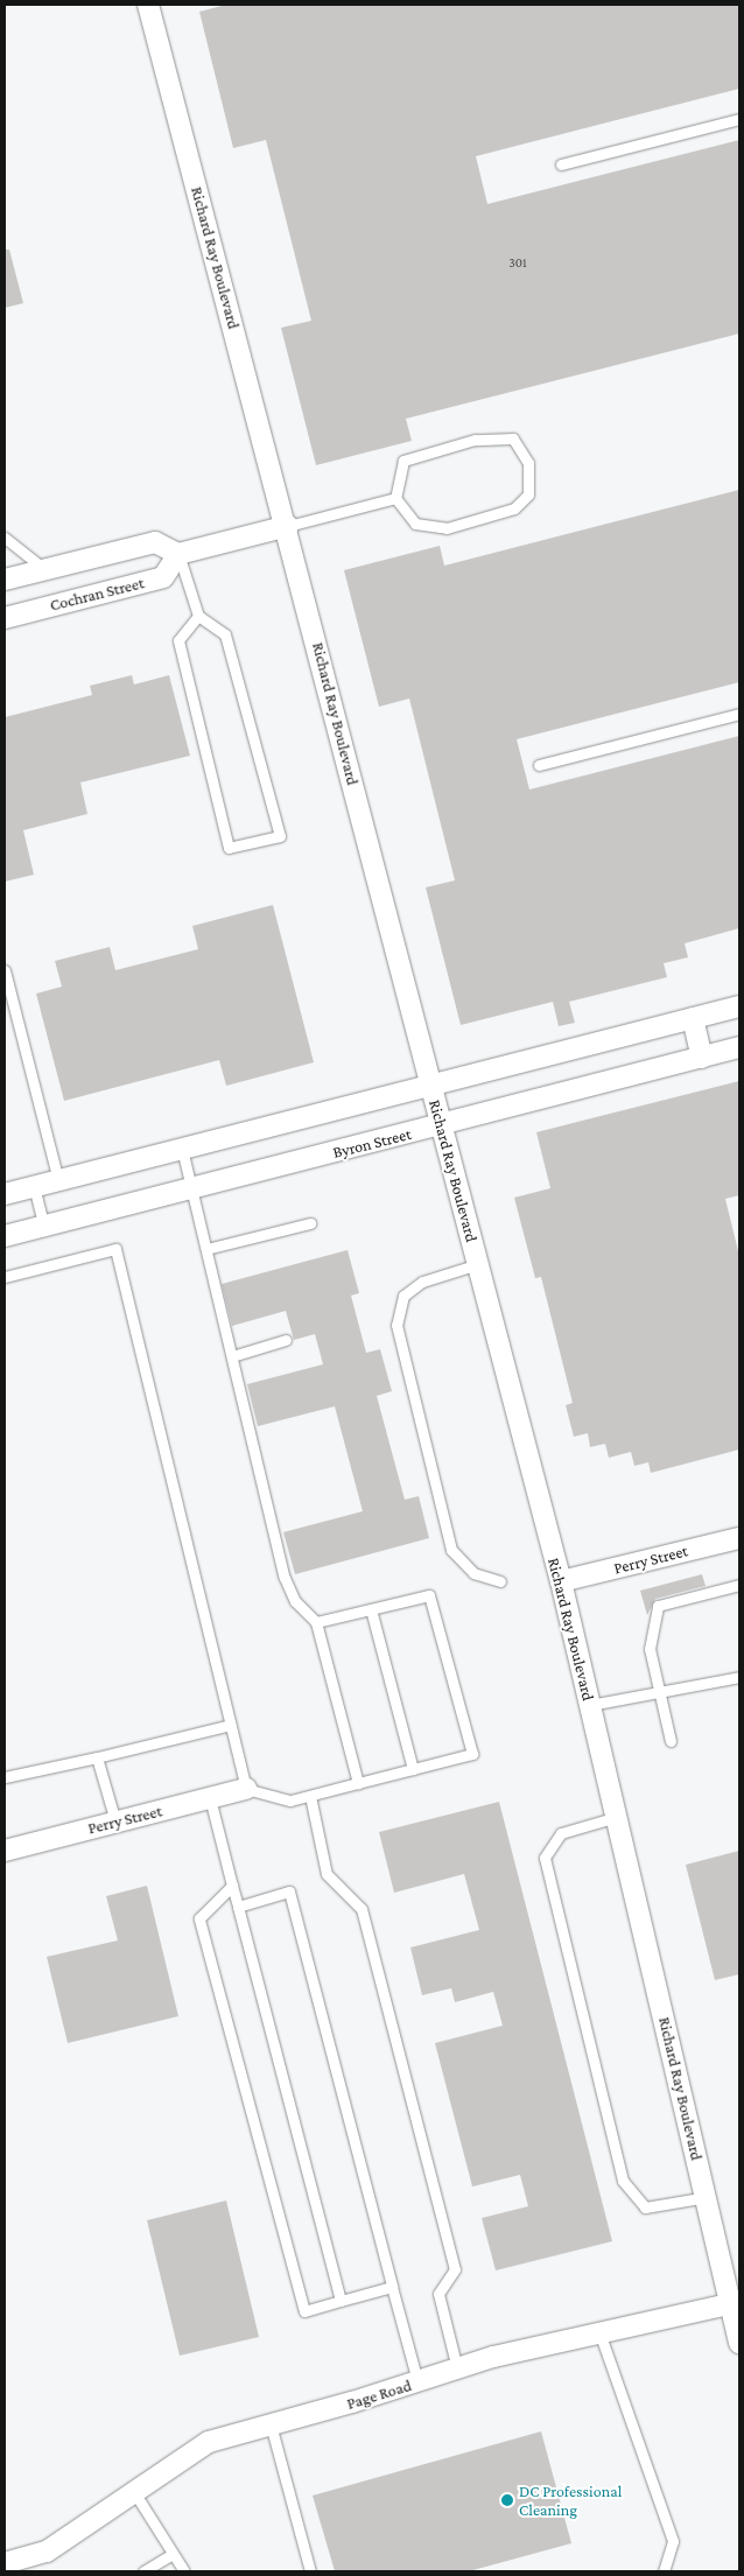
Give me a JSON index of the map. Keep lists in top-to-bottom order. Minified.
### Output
{"streets":{"street":["Richard Ray Boulevard","Cochran Street","Byron Street","Perry Street","Page Road"]},"crossings":[["Richard Ray Boulevard","Byron Street"],["Richard Ray Boulevard","Perry Street"],["Richard Ray Boulevard","Page Road"]],"places":["DC Professional Cleaning"],"house_numbers":["301"]}
